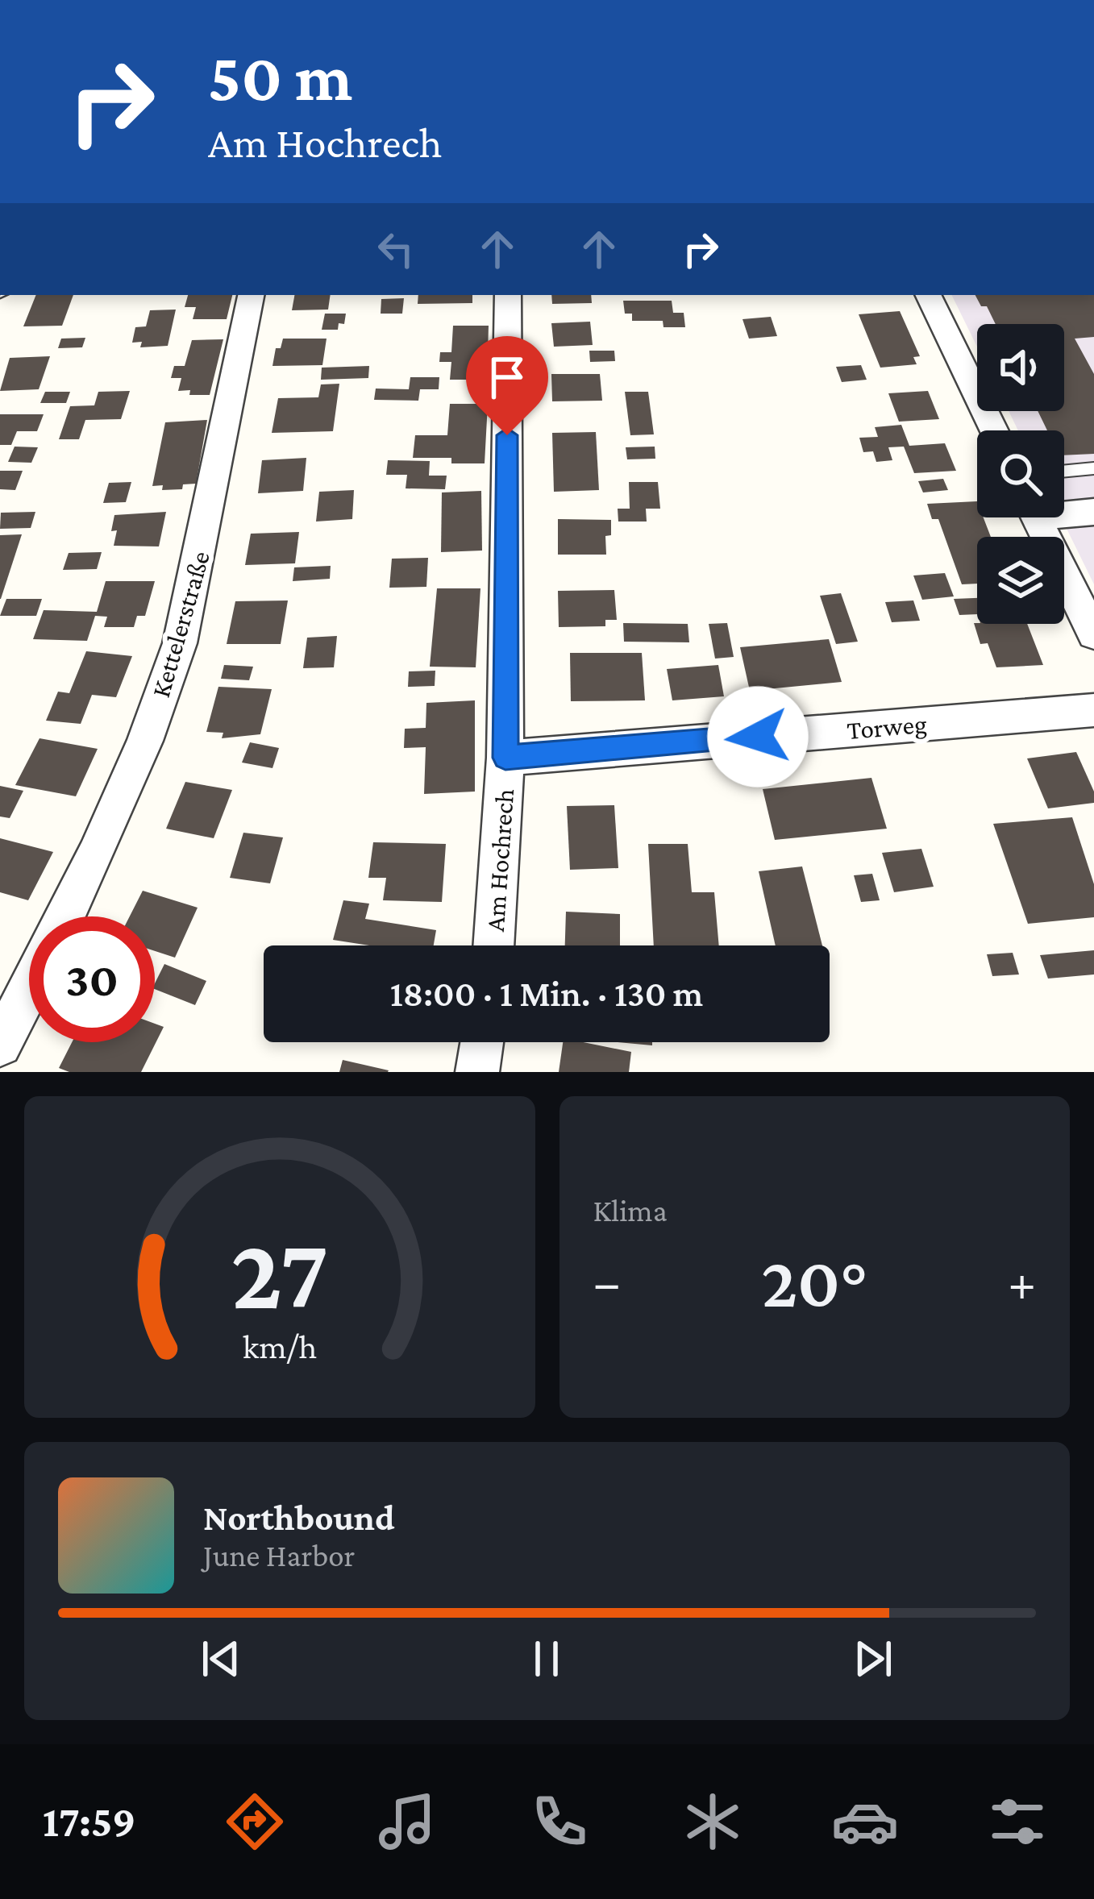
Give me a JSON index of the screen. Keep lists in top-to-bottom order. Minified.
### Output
{"streets":{"street":["Kettelerstraße","Torweg","Am Hochrech"]},"crossings":[["Torweg","Am Hochrech"]],"page":{"turn":["50 m","Am Hochrech"],"limit":"30","trip":"18:00 · 1 Min. · 130 m","tile":"Klima","heat":["−","20°","+"],"song":["Northbound","June Harbor"],"tabs":"17:59","gauge":["27","km/h"]}}
